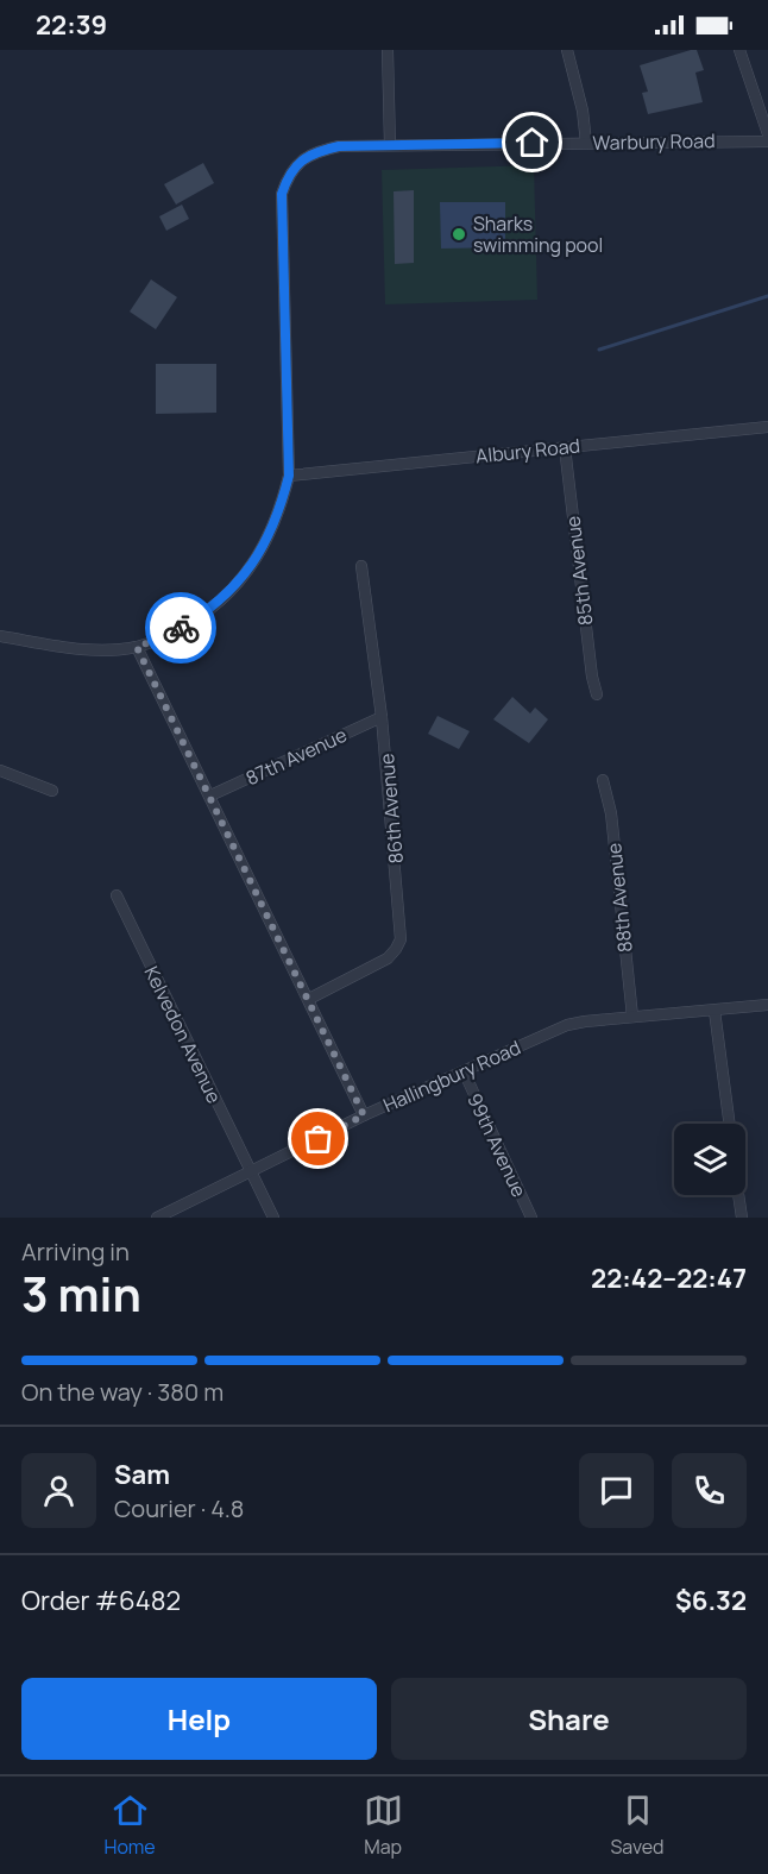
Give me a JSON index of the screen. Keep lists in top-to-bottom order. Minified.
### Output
{"streets":{"street":["Warbury Road","Albury Road","85th Avenue","87th Avenue","86th Avenue","88th Avenue","Kelvedon Avenue","Hallingbury Road","99th Avenue"]},"crossings":[["Warbury Road","Albury Road"],["Albury Road","85th Avenue"],["87th Avenue","86th Avenue"],["88th Avenue","Hallingbury Road"],["Kelvedon Avenue","Hallingbury Road"],["Hallingbury Road","99th Avenue"]],"places":["Sharks swimming pool"],"page":{"status":"22:39","heading":["3 min","Arriving in","22:42–22:47"],"panel":["Sam","Courier · 4.8","Order #6482","$6.32"],"bar":"On the way · 380 m","buttons":["Help","Share"],"tabs":["Home","Map","Saved"]}}
